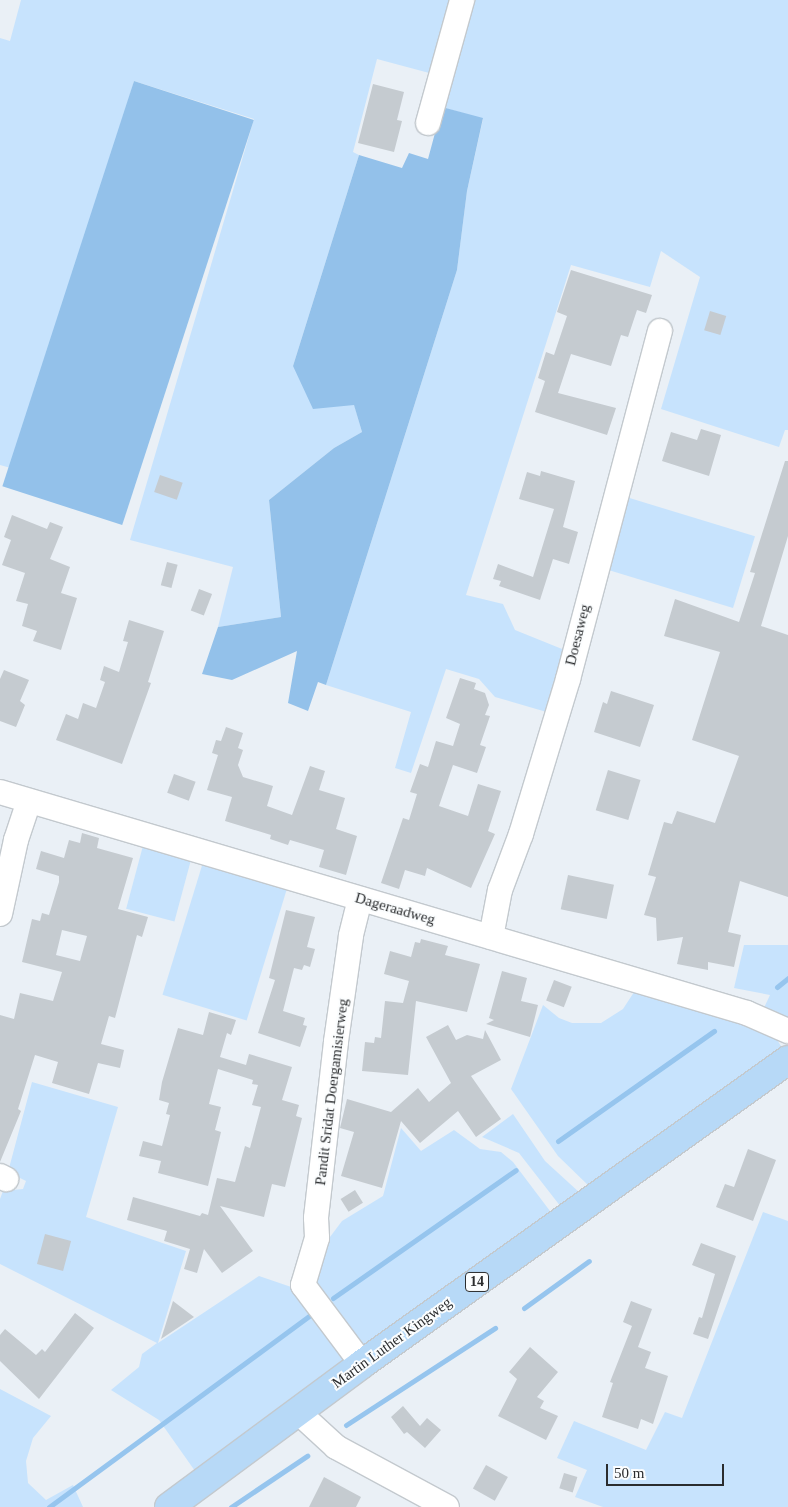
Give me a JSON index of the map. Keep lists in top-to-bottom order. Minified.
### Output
{"streets":{"main road":["14","Martin Luther Kingweg"],"street":["Doesaweg","Dageraadweg","Pandit Sridat Doergamisierweg"]},"crossings":[["Doesaweg","Dageraadweg"],["Dageraadweg","Pandit Sridat Doergamisierweg"],["Pandit Sridat Doergamisierweg","Martin Luther Kingweg"]],"scale_bar":"50 m"}
